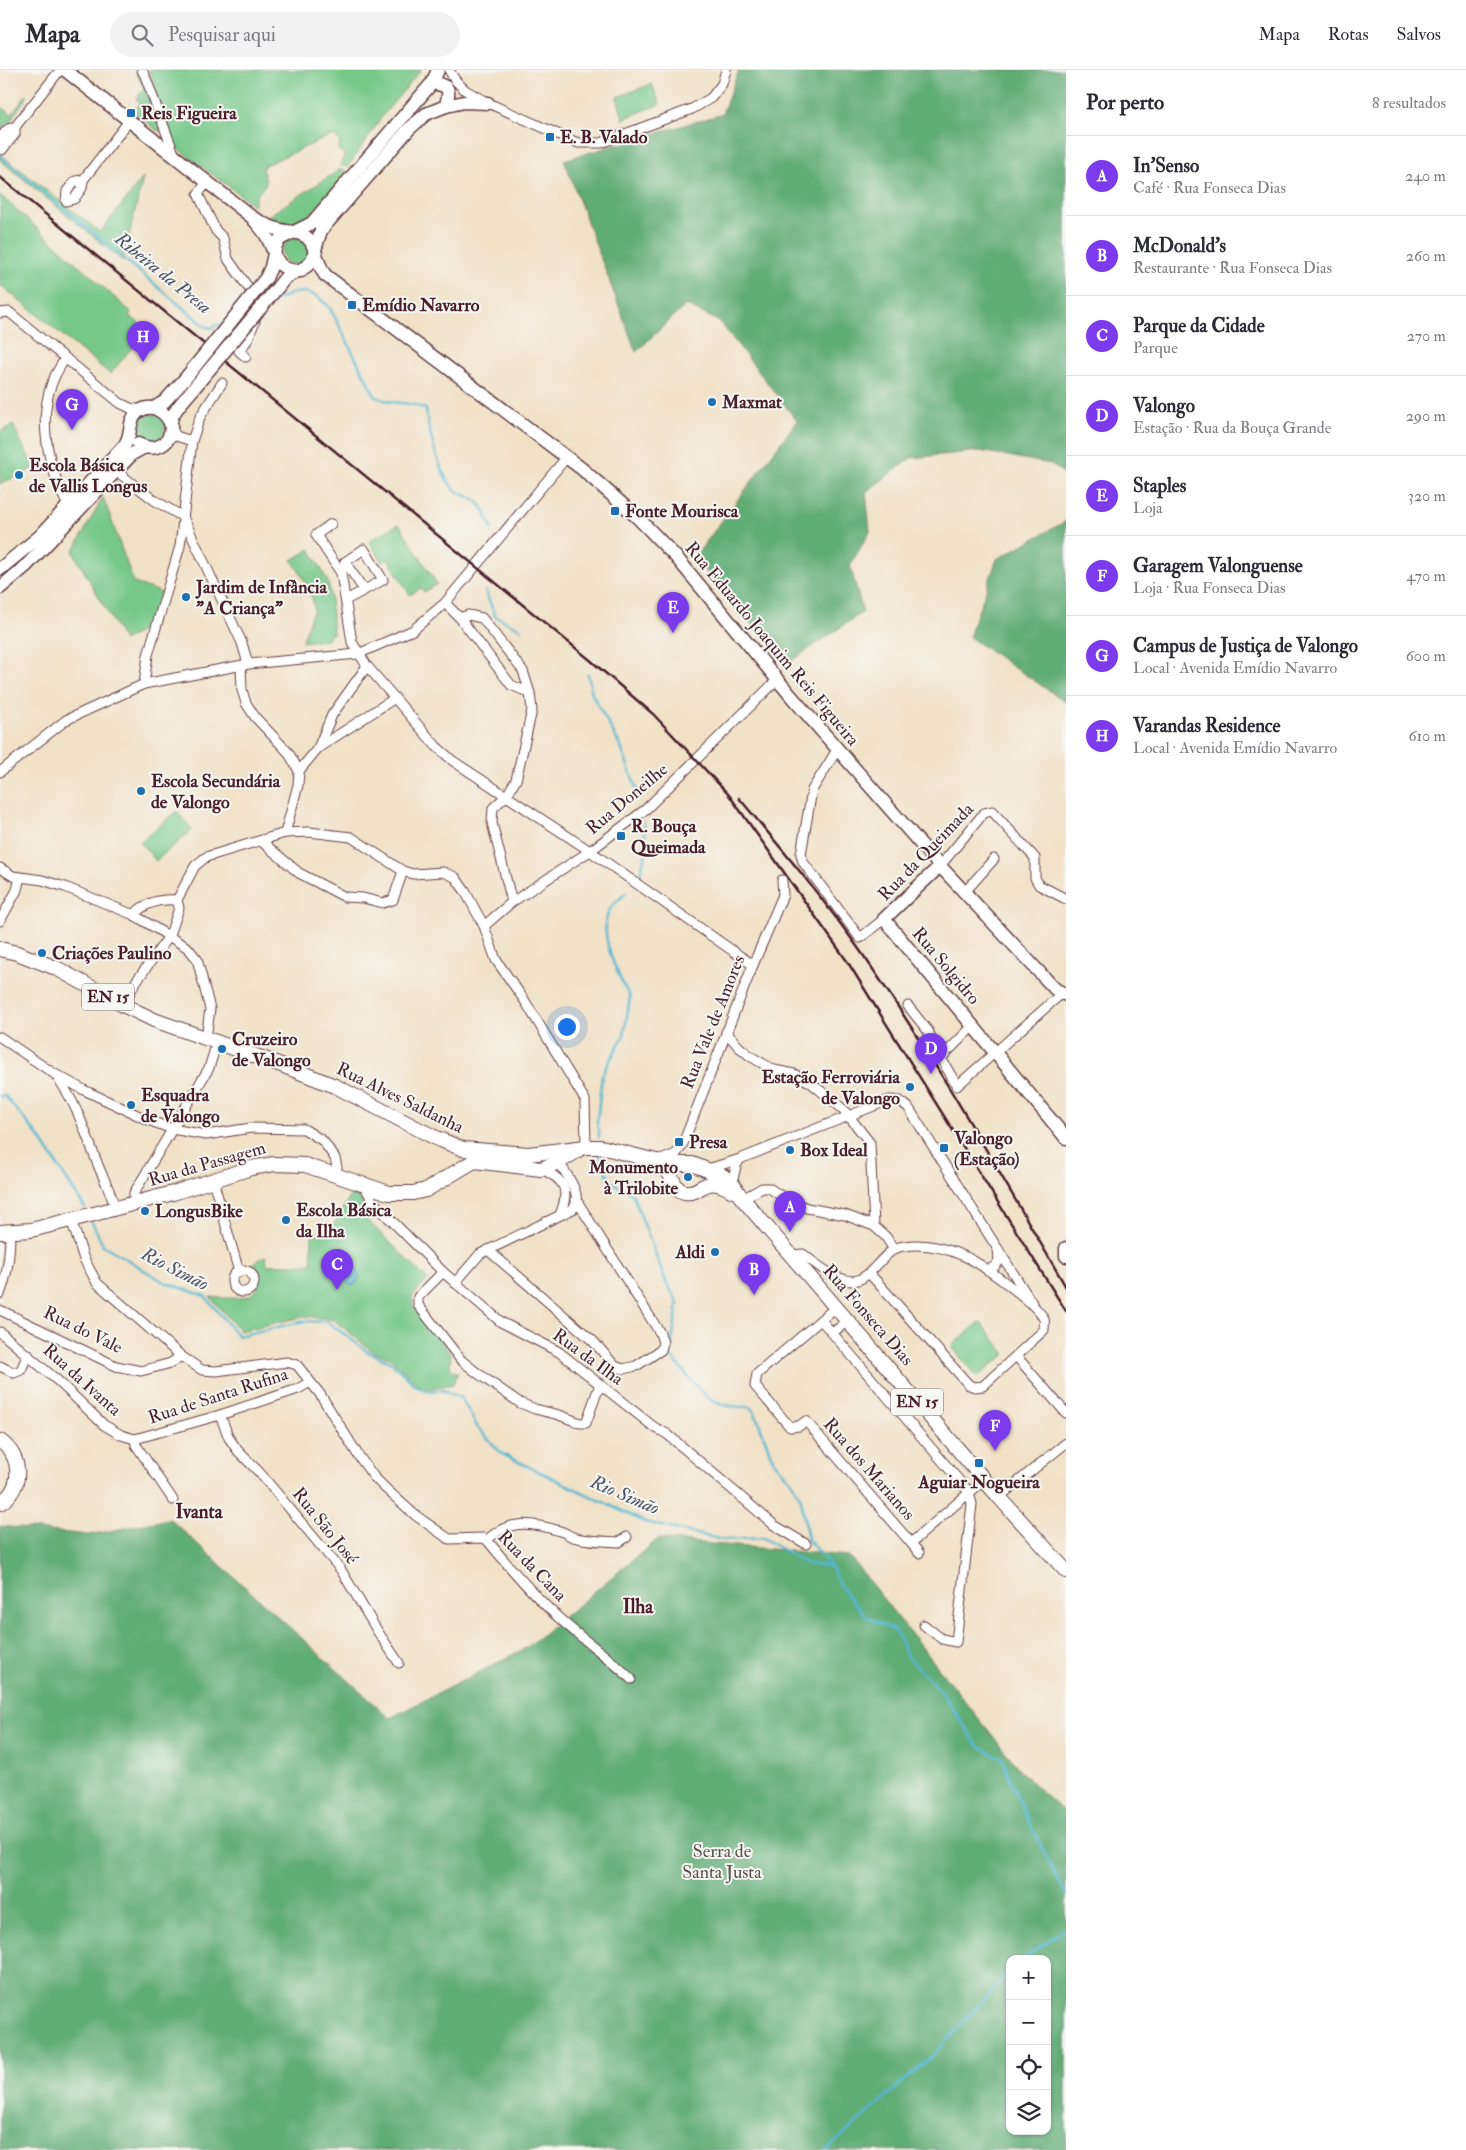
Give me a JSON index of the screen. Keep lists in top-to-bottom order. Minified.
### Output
{"streets":{"main road":["Rua Eduardo Joaquim Reis Figueira","Rua da Queimada","Rua Solgidro","EN 15","Rua Alves Saldanha","Rua da Passagem","Rua Fonseca Dias"],"street":["Rua Doneilhe","Rua Vale de Amores","Rua do Vale","Rua da Ilha","Rua da Ivanta","Rua de Santa Rufina","Rua dos Marianos","Rua São José","Rua da Cana"]},"crossings":[["Rua Eduardo Joaquim Reis Figueira","Rua Doneilhe"],["Rua Eduardo Joaquim Reis Figueira","Rua da Queimada"],["Rua da Queimada","Rua Solgidro"],["EN 15","Rua Alves Saldanha"],["Rua Vale de Amores","Rua Fonseca Dias"],["Rua Alves Saldanha","Rua da Passagem"],["Rua da Passagem","Rua da Ilha"],["Rua da Passagem","Rua da Cana"],["Rua Fonseca Dias","Rua dos Marianos"],["Rua do Vale","Rua da Cana"],["Rua da Ivanta","Rua de Santa Rufina"],["Rua de Santa Rufina","Rua São José"],["Rua de Santa Rufina","Rua da Cana"]],"districts":["Ivanta","Ilha"],"water":["Ribeira da Presa","Rio Simão"],"parks":["Serra de Santa Justa"],"places":{"transit":["Reis Figueira","E. B. Valado","Emídio Navarro","Fonte Mourisca","R. Bouça Queimada","Presa","Valongo (Estação)","Aguiar Nogueira"],"other":["Maxmat","Escola Básica de Vallis Longus","Jardim de Infância \"A Criança\"","Escola Secundária de Valongo","Criações Paulino","Cruzeiro de Valongo","Estação Ferroviária de Valongo","Esquadra de Valongo","Box Ideal","Monumento à Trilobite","LongusBike","Escola Básica da Ilha","Aldi"]},"page":{"header":"Mapa","search":"Pesquisar aqui","nav":["Mapa","Rotas","Salvos"],"heading":["Por perto","8 resultados"],"list":[{"mark":"A","name":"In'Senso","note":"Café · Rua Fonseca Dias","value":"240 m"},{"mark":"B","name":"McDonald's","note":"Restaurante · Rua Fonseca Dias","value":"260 m"},{"mark":"C","name":"Parque da Cidade","note":"Parque","value":"270 m"},{"mark":"D","name":"Valongo","note":"Estação · Rua da Bouça Grande","value":"290 m"},{"mark":"E","name":"Staples","note":"Loja","value":"320 m"},{"mark":"F","name":"Garagem Valonguense","note":"Loja · Rua Fonseca Dias","value":"470 m"},{"mark":"G","name":"Campus de Justiça de Valongo","note":"Local · Avenida Emídio Navarro","value":"600 m"},{"mark":"H","name":"Varandas Residence","note":"Local · Avenida Emídio Navarro","value":"610 m"}],"pins":["H","G","E","D","A","C","B","F"],"map_buttons":["+","−"]}}
